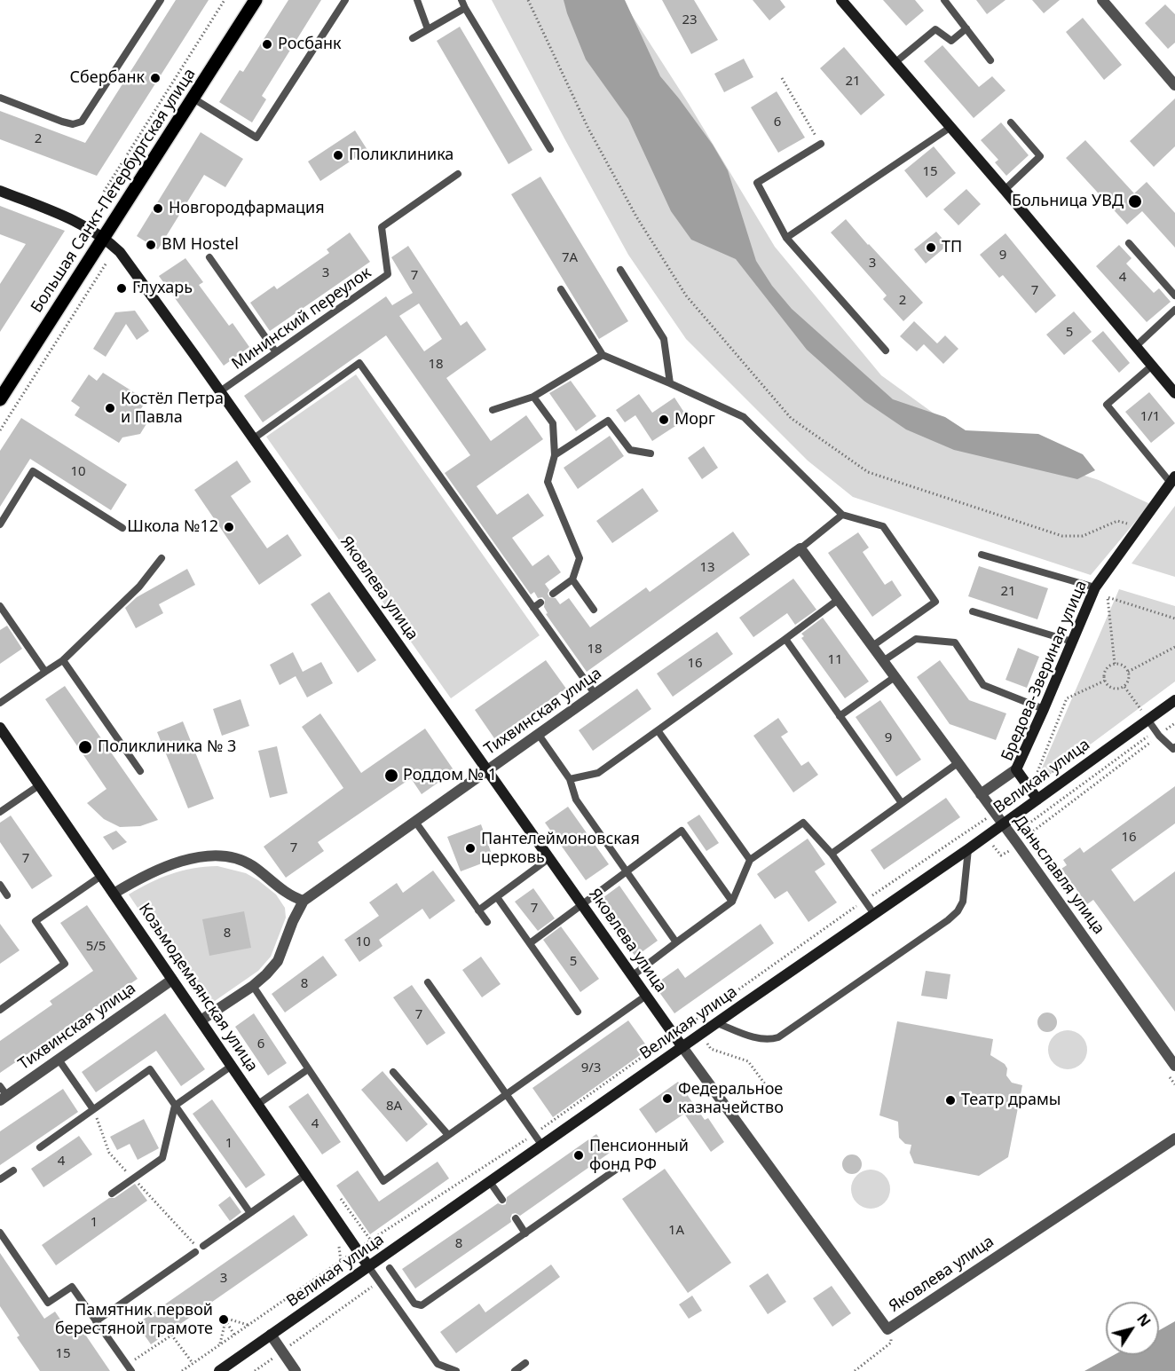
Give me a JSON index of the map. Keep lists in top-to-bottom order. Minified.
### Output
{"streets":{"main road":["Большая Санкт-Петербургская улица"],"street":["Яковлева улица","Бредова-Звериная улица","Тихвинская улица","Великая улица","Даньславля улица","Козьмодемьянская улица"],"lane":["Мининский переулок"]},"crossings":[["Большая Санкт-Петербургская улица","Яковлева улица"],["Мининский переулок","Яковлева улица"],["Яковлева улица","Тихвинская улица"],["Яковлева улица","Великая улица"],["Бредова-Звериная улица","Великая улица"],["Тихвинская улица","Даньславля улица"],["Тихвинская улица","Козьмодемьянская улица"],["Великая улица","Даньславля улица"],["Великая улица","Козьмодемьянская улица"]],"places":["Росбанк","Сбербанк","Поликлиника","Больница УВД","Новгородфармация","BM Hostel","ТП","Глухарь","Костёл Петра и Павла","Морг","Школа №12","Поликлиника № 3","Роддом № 1","Пантелеймоновская церковь","Федеральное казначейство","Театр драмы","Пенсионный фонд РФ","Памятник первой берестяной грамоте"],"house_numbers":["23","21","6","2","15","9","7А","3","3","7","4","7","2","5","18","1/1","10","13","21","18","11","16","9","16","7","7","7","8","10","5/5","5","8","7","6","9/3","8А","4","1","4","1","1А","8","3","15"],"north":"top right"}
